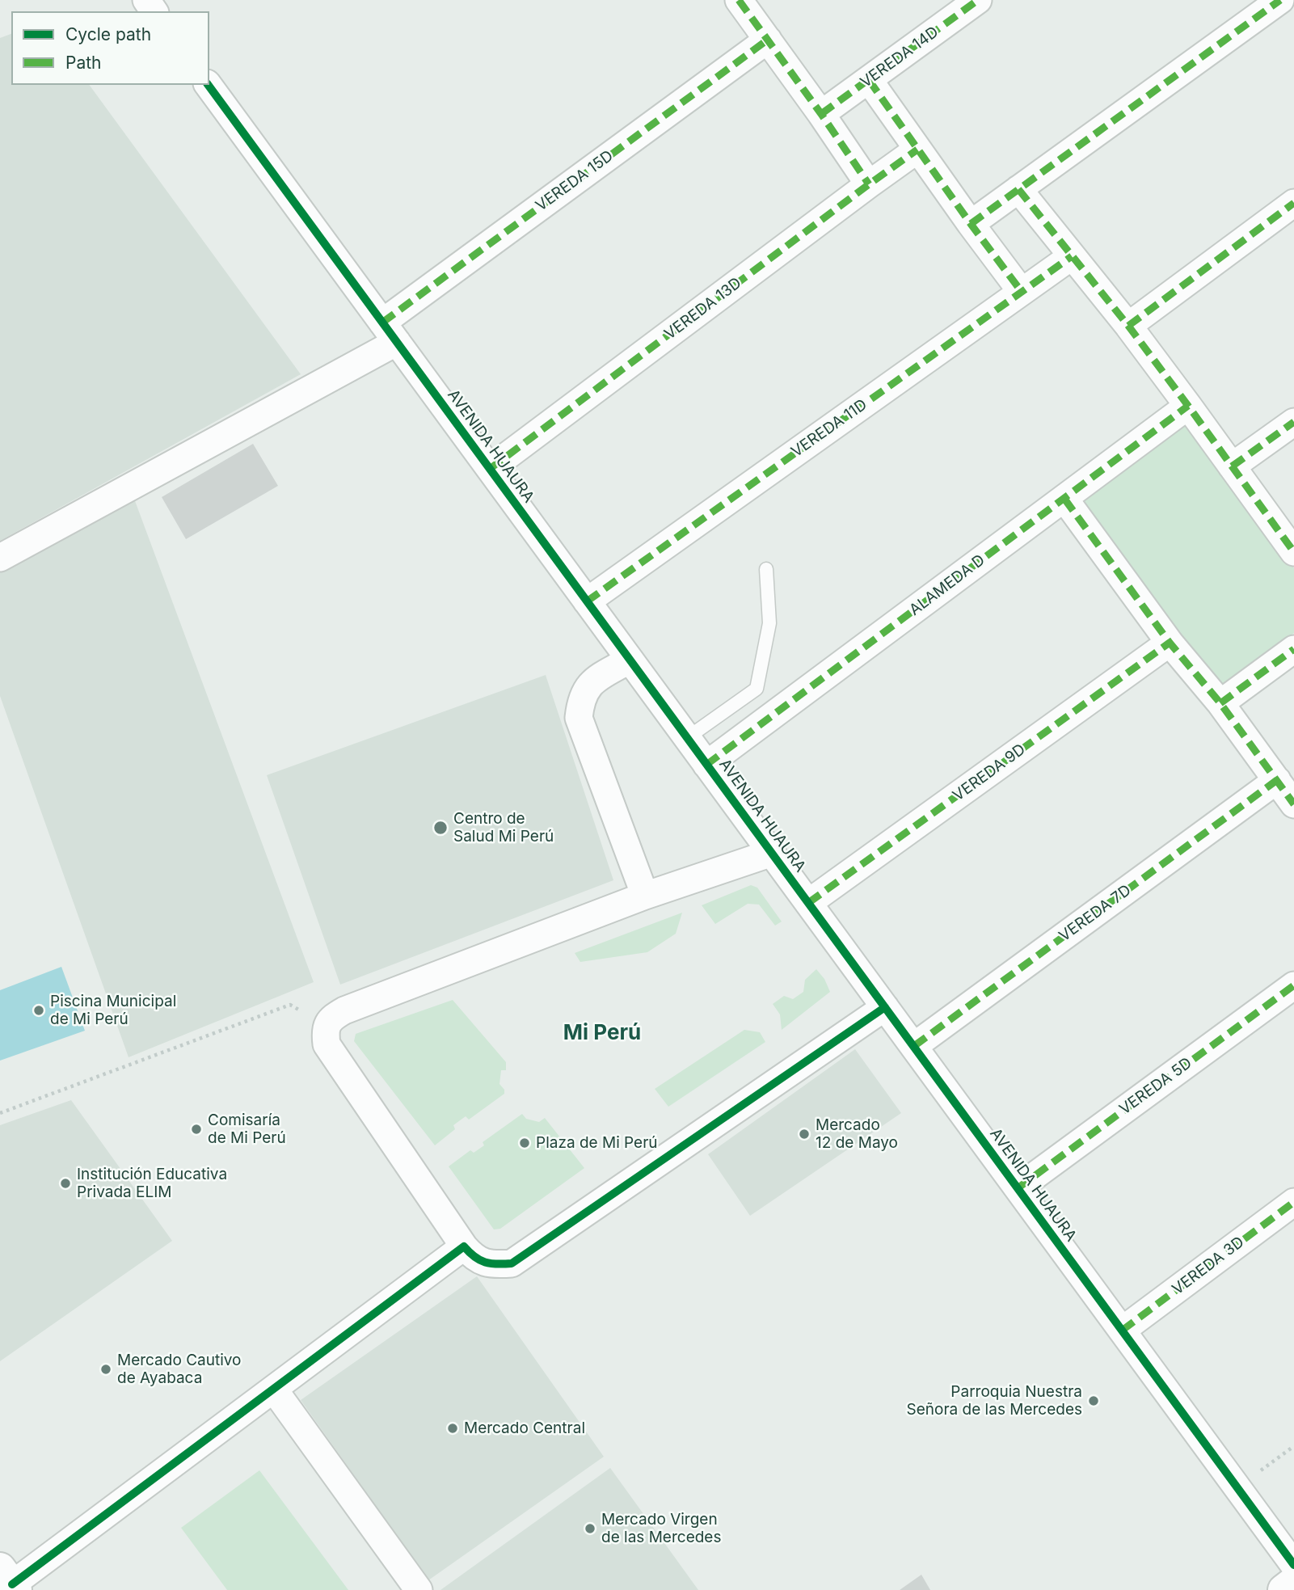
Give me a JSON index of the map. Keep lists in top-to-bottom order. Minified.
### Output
{"streets":{"street":["VEREDA 14D","VEREDA 15D","VEREDA 13D","VEREDA 11D","AVENIDA HUAURA","ALAMEDA D","VEREDA 9D","VEREDA 7D","VEREDA 5D","VEREDA 3D"]},"crossings":[["VEREDA 15D","AVENIDA HUAURA"],["VEREDA 13D","AVENIDA HUAURA"],["VEREDA 11D","AVENIDA HUAURA"],["AVENIDA HUAURA","ALAMEDA D"],["AVENIDA HUAURA","VEREDA 9D"],["AVENIDA HUAURA","VEREDA 7D"],["AVENIDA HUAURA","VEREDA 5D"],["AVENIDA HUAURA","VEREDA 3D"]],"districts":["Mi Perú"],"places":["Centro de Salud Mi Perú","Piscina Municipal de Mi Perú","Comisaría de Mi Perú","Mercado 12 de Mayo","Plaza de Mi Perú","Institución Educativa Privada ELIM","Mercado Cautivo de Ayabaca","Parroquia Nuestra Señora de las Mercedes","Mercado Central","Mercado Virgen de las Mercedes"],"legend":["Cycle path","Path"]}
